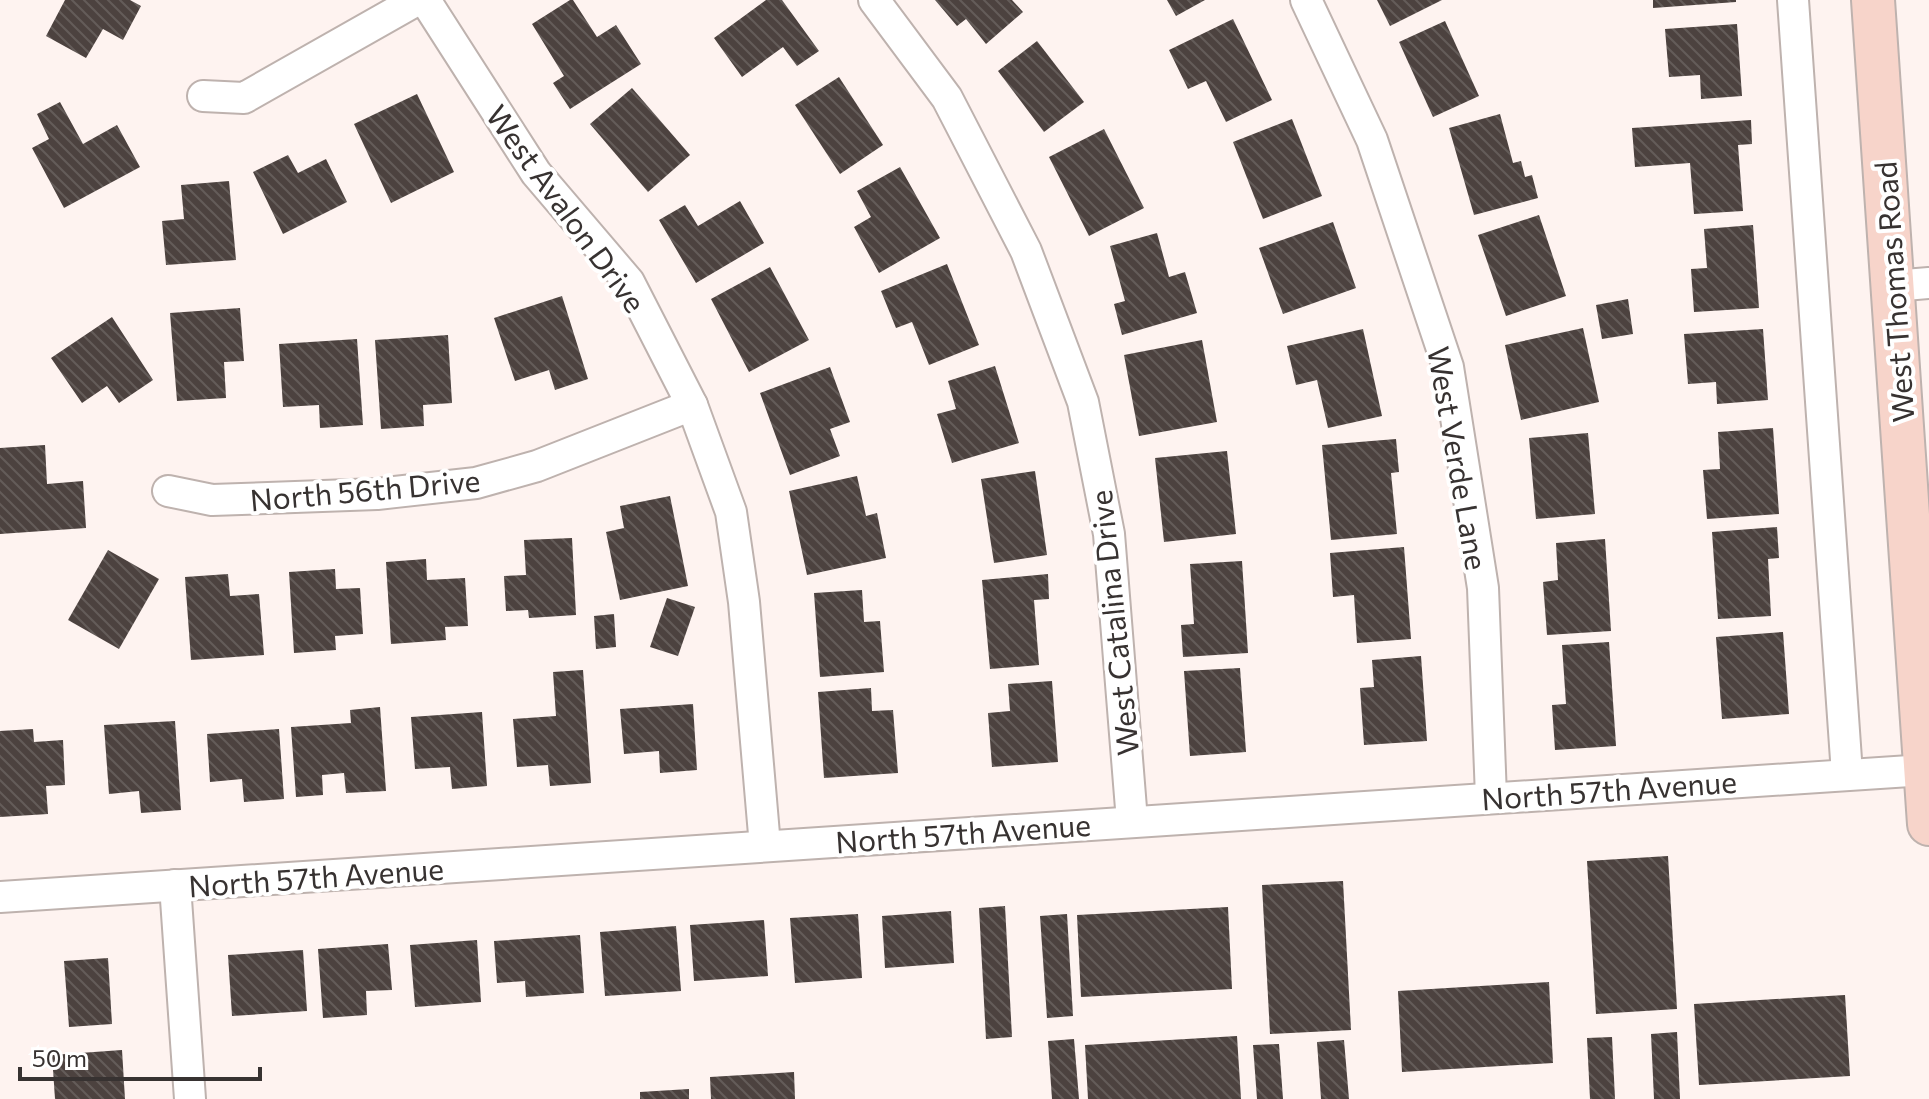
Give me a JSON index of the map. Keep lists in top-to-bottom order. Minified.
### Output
{"streets":{"main road":["West Thomas Road"],"street":["West Avalon Drive","West Verde Lane","North 56th Drive","West Catalina Drive","North 57th Avenue"]},"crossings":[["West Avalon Drive","North 56th Drive"],["West Avalon Drive","North 57th Avenue"],["West Thomas Road","North 57th Avenue"],["West Verde Lane","North 57th Avenue"],["West Catalina Drive","North 57th Avenue"]],"scale_bar":"50 m"}
